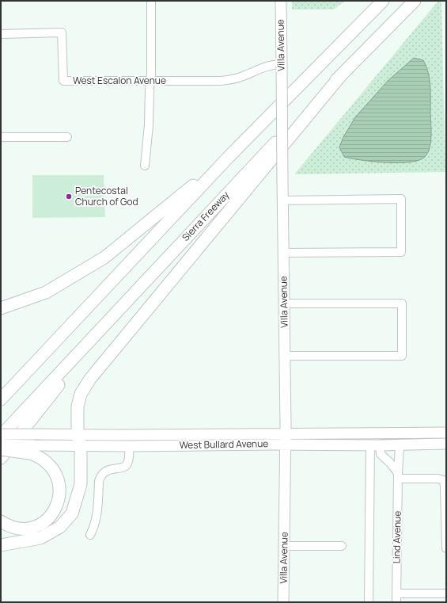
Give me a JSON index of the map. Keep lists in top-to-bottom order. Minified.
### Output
{"streets":{"highway":["Sierra Freeway"],"main road":["Villa Avenue","West Bullard Avenue"],"street":["West Escalon Avenue","Lind Avenue"]},"crossings":[["Villa Avenue","West Escalon Avenue"],["Villa Avenue","West Bullard Avenue"],["Sierra Freeway","West Bullard Avenue"],["West Bullard Avenue","Lind Avenue"]],"places":["Pentecostal Church of God"]}
